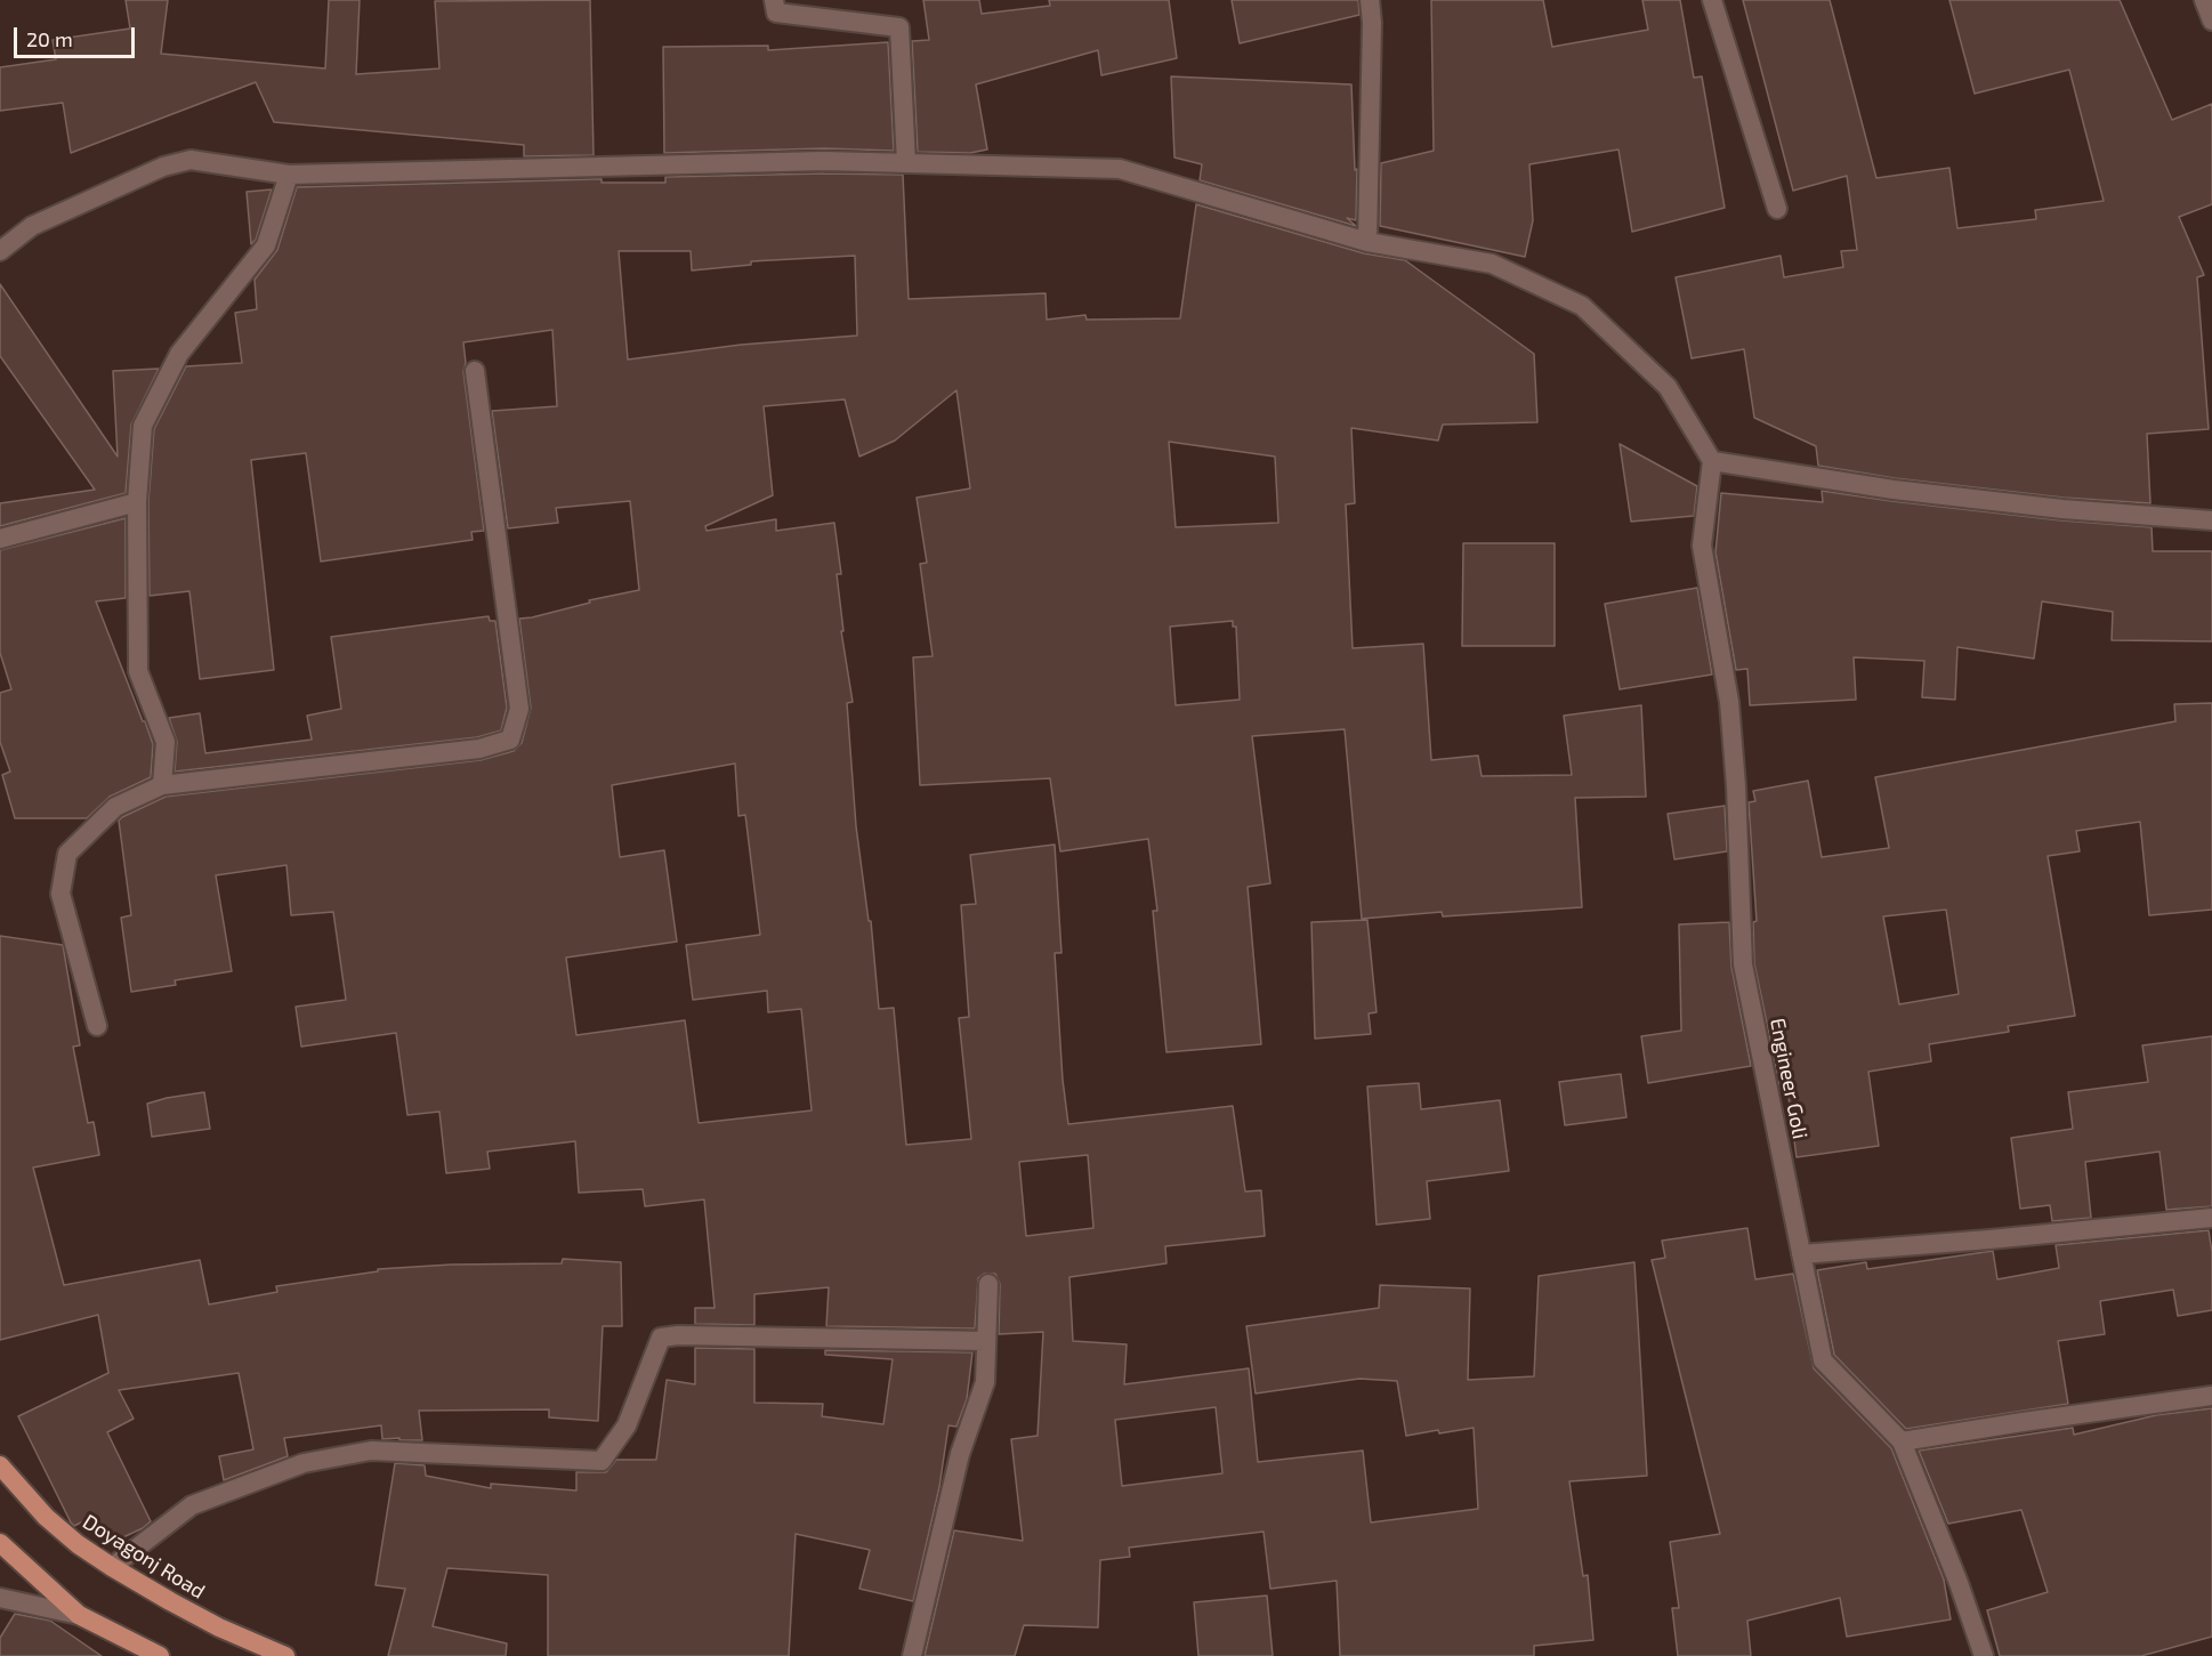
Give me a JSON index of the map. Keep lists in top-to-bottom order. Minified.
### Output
{"streets":{"main road":["Doyagonj Road"],"street":["Engineer Goli"]},"scale_bar":"20 m"}
